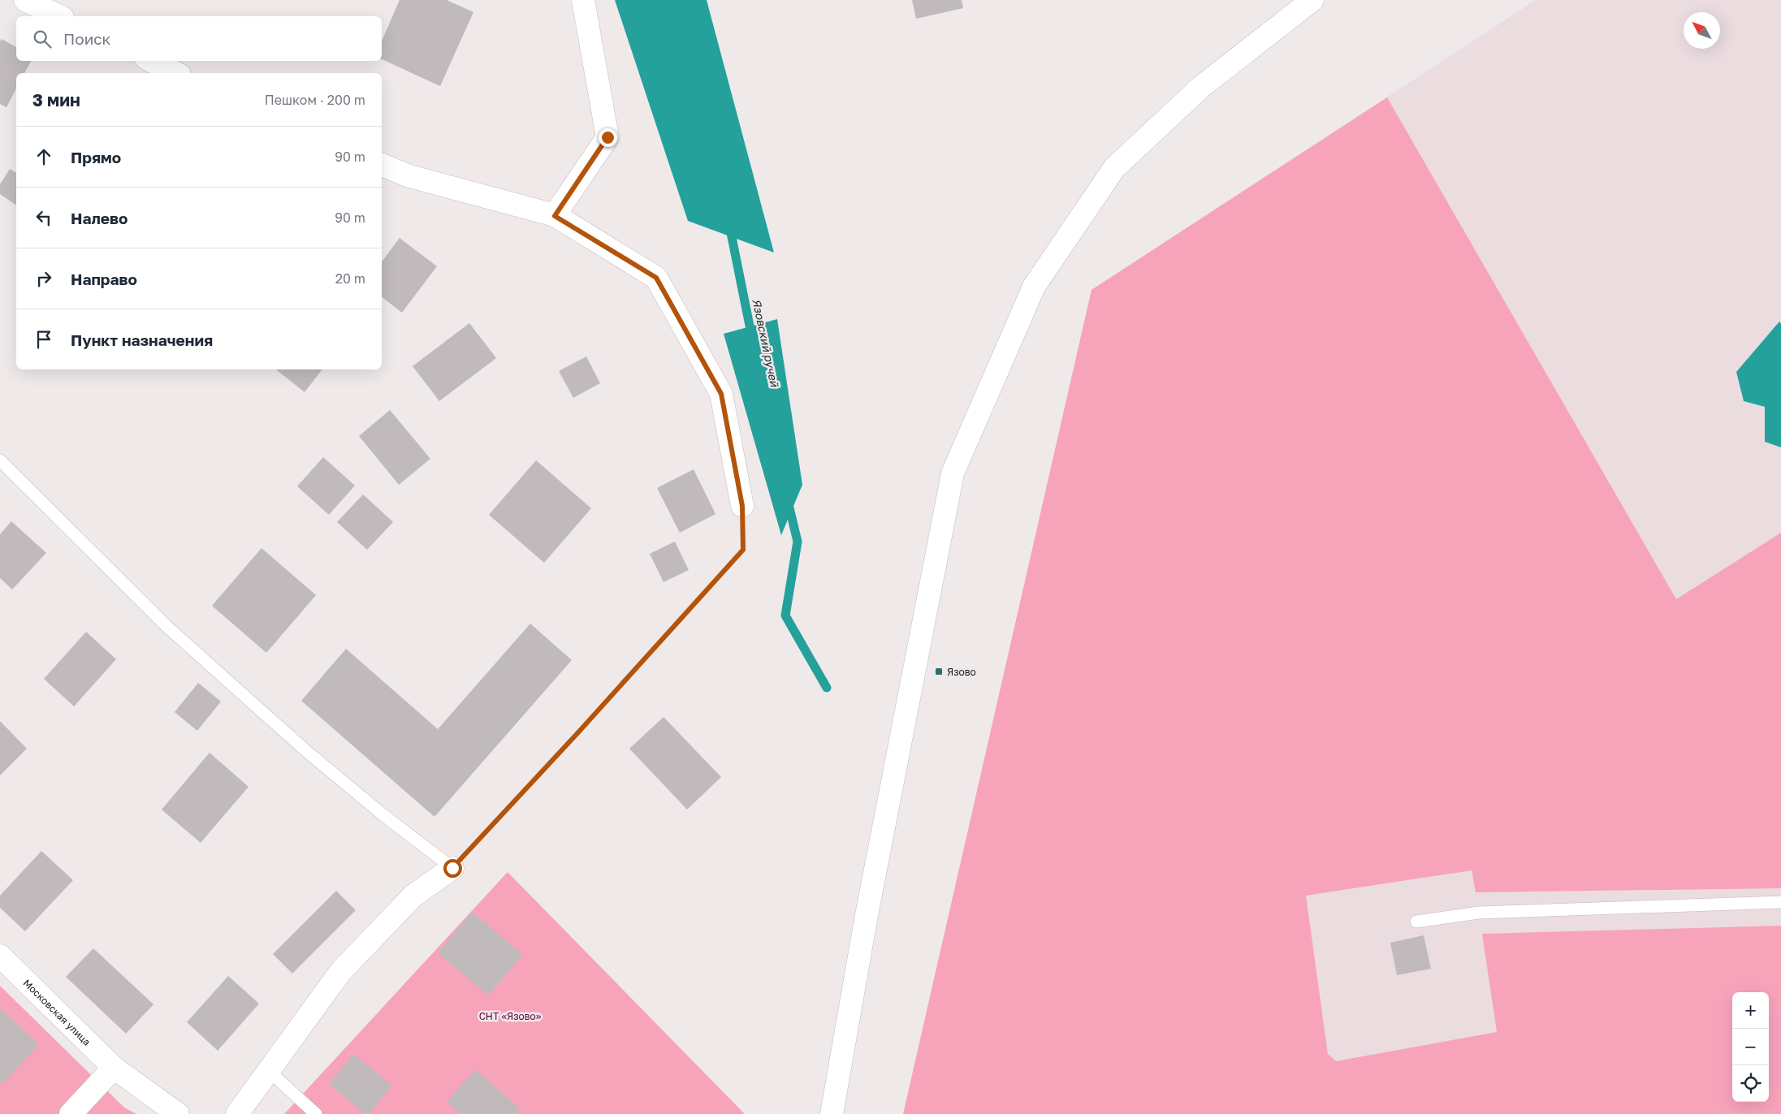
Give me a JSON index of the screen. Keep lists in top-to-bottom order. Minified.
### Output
{"streets":{"street":["Московская улица"]},"water":["Язовский ручей"],"parks":["СНТ «Язово»"],"places":{"transit":["Язово"]},"north":"top left","page":{"search":"Поиск","heading":["3 мин","Пешком · 200 m"],"list":[["Прямо","90 m"],["Налево","90 m"],["Направо","20 m"],"Пункт назначения"],"map_buttons":["+","−"]}}
